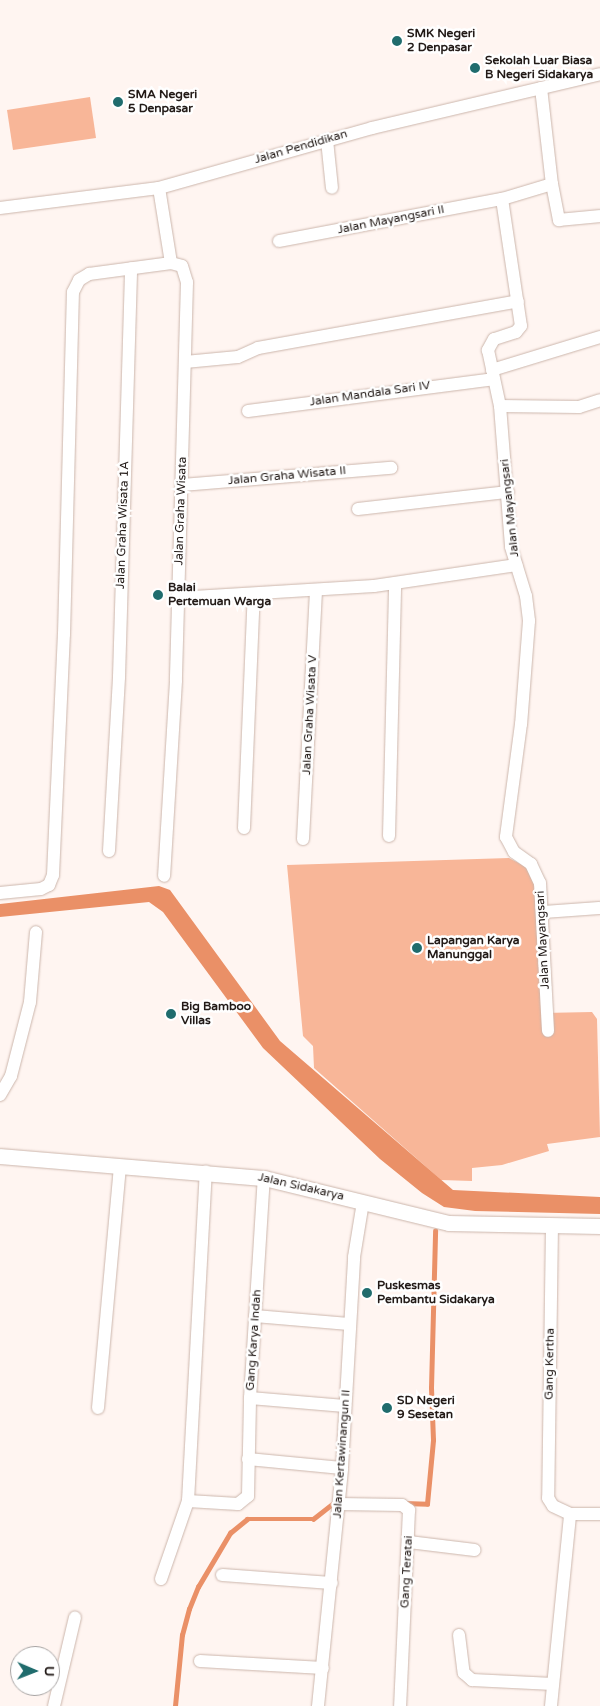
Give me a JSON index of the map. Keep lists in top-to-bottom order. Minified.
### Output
{"streets":{"street":["Jalan Pendidikan","Jalan Mayangsari II","Jalan Mandala Sari IV","Jalan Graha Wisata II","Jalan Mayangsari","Jalan Graha Wisata","Jalan Graha Wisata 1A","Jalan Graha Wisata V","Jalan Sidakarya","Gang Karya Indah","Gang Kertha","Jalan Kertawinangun II","Gang Teratai"]},"crossings":[["Jalan Mayangsari II","Jalan Mayangsari"],["Jalan Mandala Sari IV","Jalan Mayangsari"],["Jalan Graha Wisata II","Jalan Graha Wisata"],["Jalan Sidakarya","Gang Karya Indah"],["Jalan Sidakarya","Gang Kertha"],["Jalan Sidakarya","Jalan Kertawinangun II"],["Jalan Kertawinangun II","Gang Teratai"]],"places":["SMK Negeri 2 Denpasar","Sekolah Luar Biasa B Negeri Sidakarya","SMA Negeri 5 Denpasar","Balai Pertemuan Warga","Lapangan Karya Manunggal","Big Bamboo Villas","Puskesmas Pembantu Sidakarya","SD Negeri 9 Sesetan"],"north":"right"}
